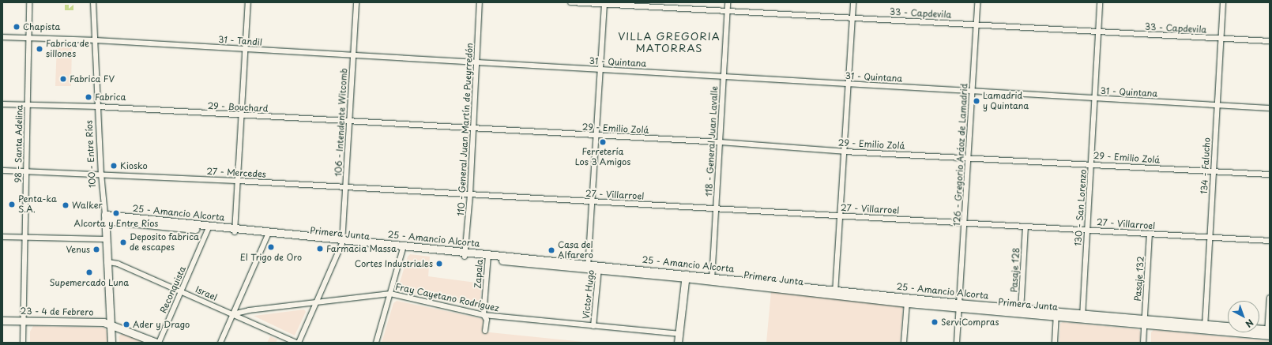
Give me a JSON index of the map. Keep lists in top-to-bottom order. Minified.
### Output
{"streets":{"main road":["100 - Entre Ríos","Primera Junta","23 - 4 de Febrero"],"street":["33 - Capdevila","31 - Tandil","31 - Quintana","29 - Bouchard","106 - Intendente Witcomb","29 - Emilio Zolá","110 - General Juan Martín de Pueyrredón","118 - General Juan Lavalle","98 - Santa Adelina","126 - Gregorio Aráoz de Lamadrid","134 - Falucho","27 - Mercedes","27 - Villarroel","130 - San Lorenzo","Pasaje 128","Zapala","Pasaje 132","Reconquista","Israel","Victor Hugo","Fray Cayetano Rodríguez"]},"crossings":[["33 - Capdevila","118 - General Juan Lavalle"],["33 - Capdevila","126 - Gregorio Aráoz de Lamadrid"],["33 - Capdevila","134 - Falucho"],["33 - Capdevila","130 - San Lorenzo"],["31 - Tandil","31 - Quintana"],["31 - Tandil","106 - Intendente Witcomb"],["31 - Tandil","110 - General Juan Martín de Pueyrredón"],["31 - Tandil","98 - Santa Adelina"],["31 - Tandil","100 - Entre Ríos"],["31 - Quintana","110 - General Juan Martín de Pueyrredón"],["31 - Quintana","118 - General Juan Lavalle"],["31 - Quintana","126 - Gregorio Aráoz de Lamadrid"],["31 - Quintana","134 - Falucho"],["31 - Quintana","130 - San Lorenzo"],["29 - Bouchard","106 - Intendente Witcomb"],["29 - Bouchard","29 - Emilio Zolá"],["29 - Bouchard","110 - General Juan Martín de Pueyrredón"],["29 - Bouchard","98 - Santa Adelina"],["29 - Bouchard","100 - Entre Ríos"],["106 - Intendente Witcomb","27 - Mercedes"],["106 - Intendente Witcomb","Primera Junta"],["106 - Intendente Witcomb","Israel"],["106 - Intendente Witcomb","Fray Cayetano Rodríguez"],["29 - Emilio Zolá","110 - General Juan Martín de Pueyrredón"],["29 - Emilio Zolá","118 - General Juan Lavalle"],["29 - Emilio Zolá","126 - Gregorio Aráoz de Lamadrid"],["29 - Emilio Zolá","134 - Falucho"],["29 - Emilio Zolá","130 - San Lorenzo"],["110 - General Juan Martín de Pueyrredón","27 - Mercedes"],["110 - General Juan Martín de Pueyrredón","27 - Villarroel"],["110 - General Juan Martín de Pueyrredón","Primera Junta"],["118 - General Juan Lavalle","27 - Villarroel"],["118 - General Juan Lavalle","Primera Junta"],["98 - Santa Adelina","27 - Mercedes"],["98 - Santa Adelina","23 - 4 de Febrero"],["100 - Entre Ríos","27 - Mercedes"],["100 - Entre Ríos","Primera Junta"],["100 - Entre Ríos","Israel"],["100 - Entre Ríos","23 - 4 de Febrero"],["126 - Gregorio Aráoz de Lamadrid","27 - Villarroel"],["126 - Gregorio Aráoz de Lamadrid","Primera Junta"],["134 - Falucho","27 - Villarroel"],["134 - Falucho","Primera Junta"],["27 - Mercedes","27 - Villarroel"],["27 - Villarroel","130 - San Lorenzo"],["27 - Villarroel","Pasaje 128"],["27 - Villarroel","Pasaje 132"],["130 - San Lorenzo","Primera Junta"],["Primera Junta","Pasaje 128"],["Primera Junta","Zapala"],["Primera Junta","Pasaje 132"],["Primera Junta","Reconquista"],["Primera Junta","Victor Hugo"],["Zapala","Fray Cayetano Rodríguez"],["Reconquista","Israel"],["Israel","Fray Cayetano Rodríguez"],["Victor Hugo","Fray Cayetano Rodríguez"]],"districts":["VILLA GREGORIA MATORRAS"],"places":["Chapista","Fabrica de sillones","Fabrica FV","Fabrica","Lamadrid y Quintana","Ferretería Los 3 Amigos","Kiosko","Penta-ka S.A.","Walker","Alcorta y Entre Ríos","Deposito fabrica de escapes","El Trigo de Oro","Farmacia Massa","Venus","Casa del Alfarero","Cortes Industriales","Supemercado Luna","ServiCompras","Ader y Drago"],"north":"bottom right"}
